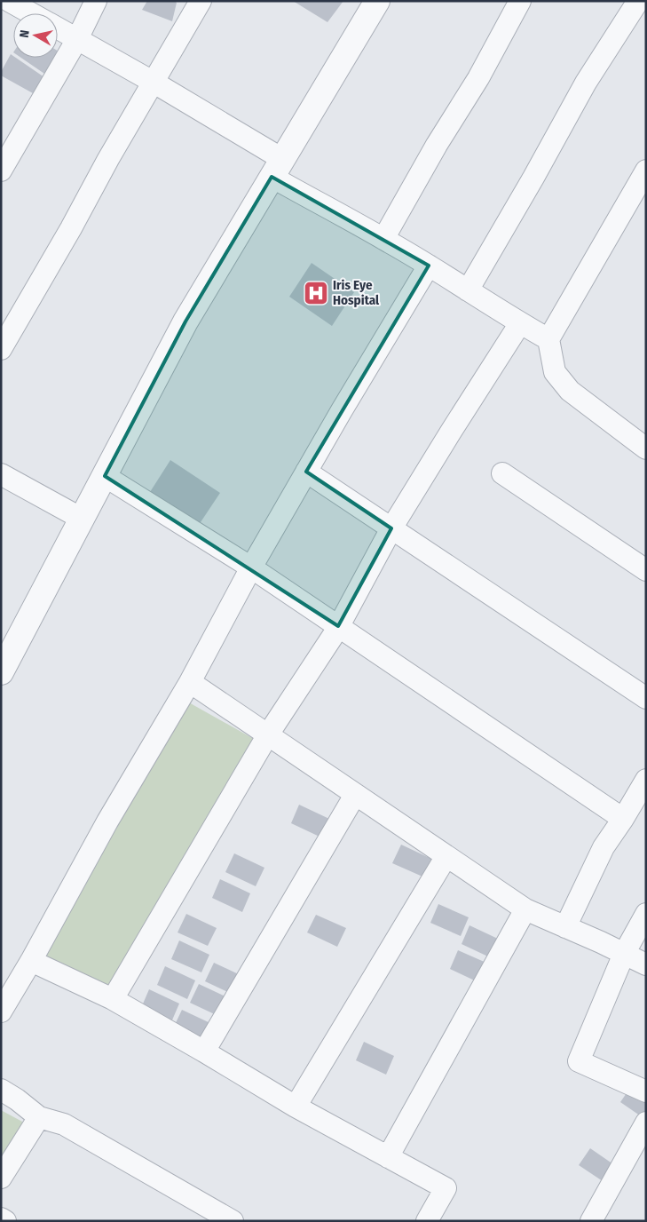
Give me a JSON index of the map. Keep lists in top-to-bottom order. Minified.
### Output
{"places":{"hospital":["Iris Eye Hospital"]},"north":"left"}
